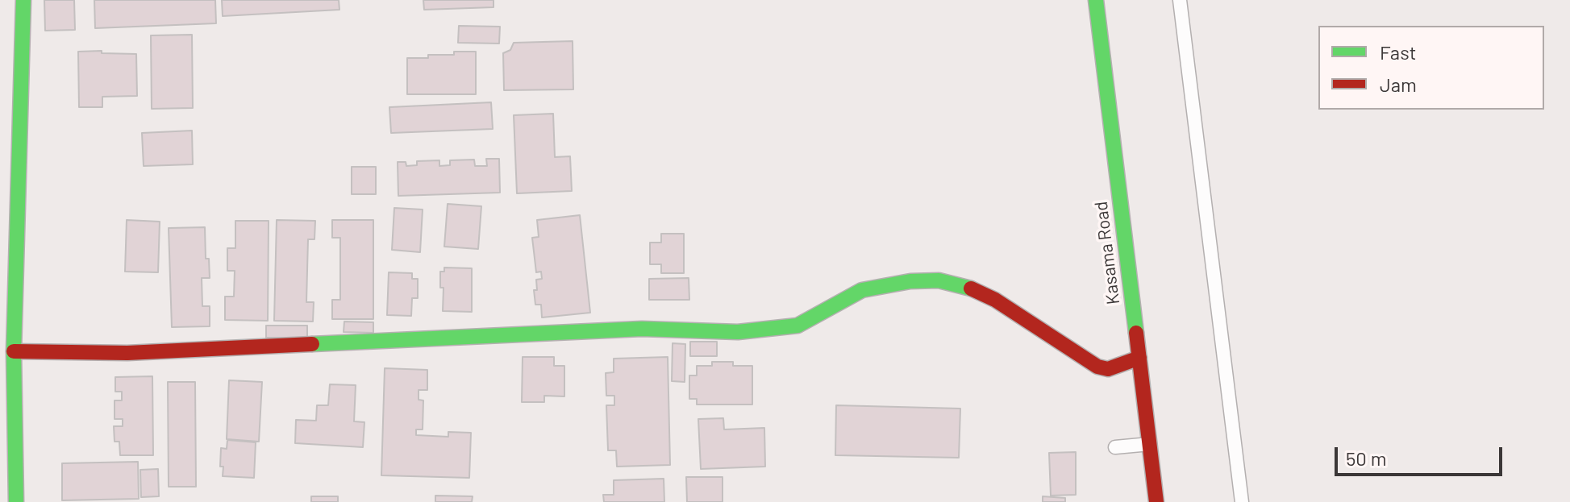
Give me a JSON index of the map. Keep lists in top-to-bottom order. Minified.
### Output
{"streets":{"street":["Kasama Road"]},"legend":["Fast","Jam"],"scale_bar":"50 m"}
